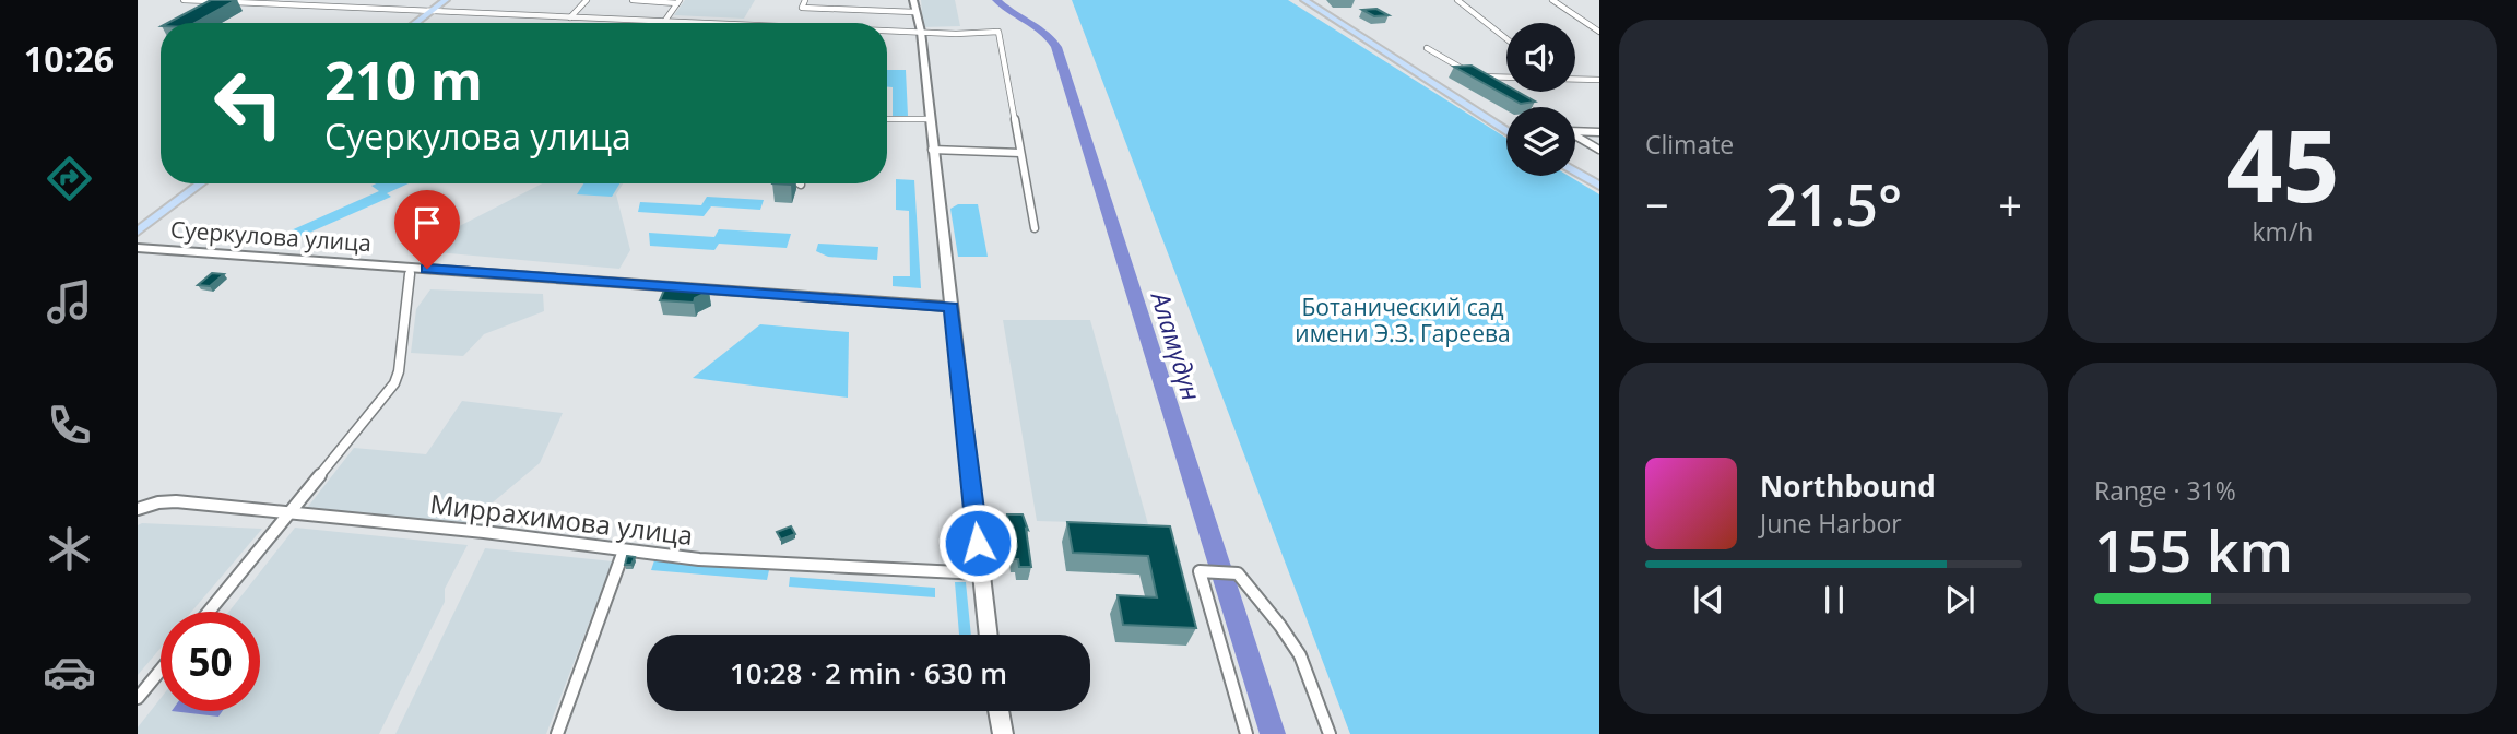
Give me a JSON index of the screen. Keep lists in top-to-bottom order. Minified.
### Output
{"streets":{"main road":["Суеркулова улица"],"street":["Миррахимова улица"]},"water":["Аламүдүн"],"parks":["Ботанический сад имени Э.З. Гареева"],"page":{"tabs":"10:26","tile":["Climate",["45","km/h"],["Range · 31%","155 km"]],"turn":["210 m","Суеркулова улица"],"heat":["−","21.5°","+"],"song":["Northbound","June Harbor"],"limit":"50","trip":"10:28 · 2 min · 630 m"}}
